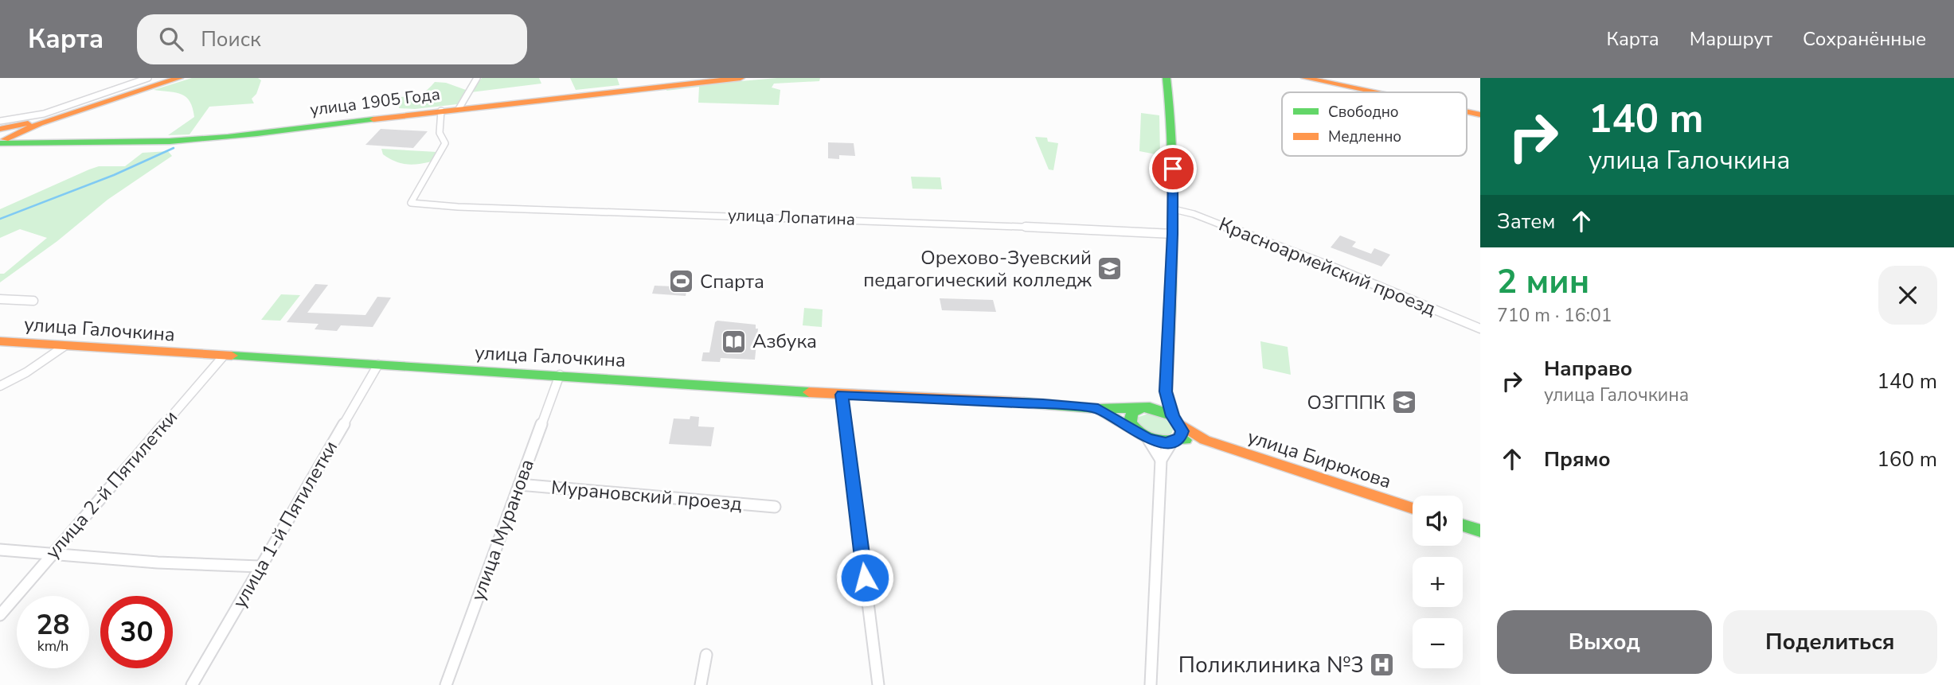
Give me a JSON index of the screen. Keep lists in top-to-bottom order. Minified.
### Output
{"streets":{"street":["улица 1905 Года","улица Лопатина","Красноармейский проезд","улица Галочкина","улица Бирюкова","улица 2-й Пятилетки","Мурановский проезд","улица 1-й Пятилетки","улица Муранова"]},"crossings":[["улица 1905 Года","улица Лопатина"],["улица Галочкина","улица 2-й Пятилетки"],["улица Галочкина","улица 1-й Пятилетки"],["улица Галочкина","улица Муранова"],["Мурановский проезд","улица Муранова"]],"places":{"school or university":["Орехово-Зуевский педагогический колледж","ОЗГППК"],"sports":["Спарта"],"library":["Азбука"],"hospital":["Поликлиника №3"]},"legend":["Свободно","Медленно"],"page":{"header":"Карта","search":"Поиск","nav":["Карта","Маршрут","Сохранённые"],"turn":["140 m","улица Галочкина"],"then":"Затем","heading":["2 мин","710 m · 16:01"],"list":[{"name":"Направо","note":"улица Галочкина","value":"140 m"},{"name":"Прямо","value":"160 m"}],"map_buttons":["+","−"],"speed":"28 km/h","limit":"30","buttons":["Выход","Поделиться"]}}
